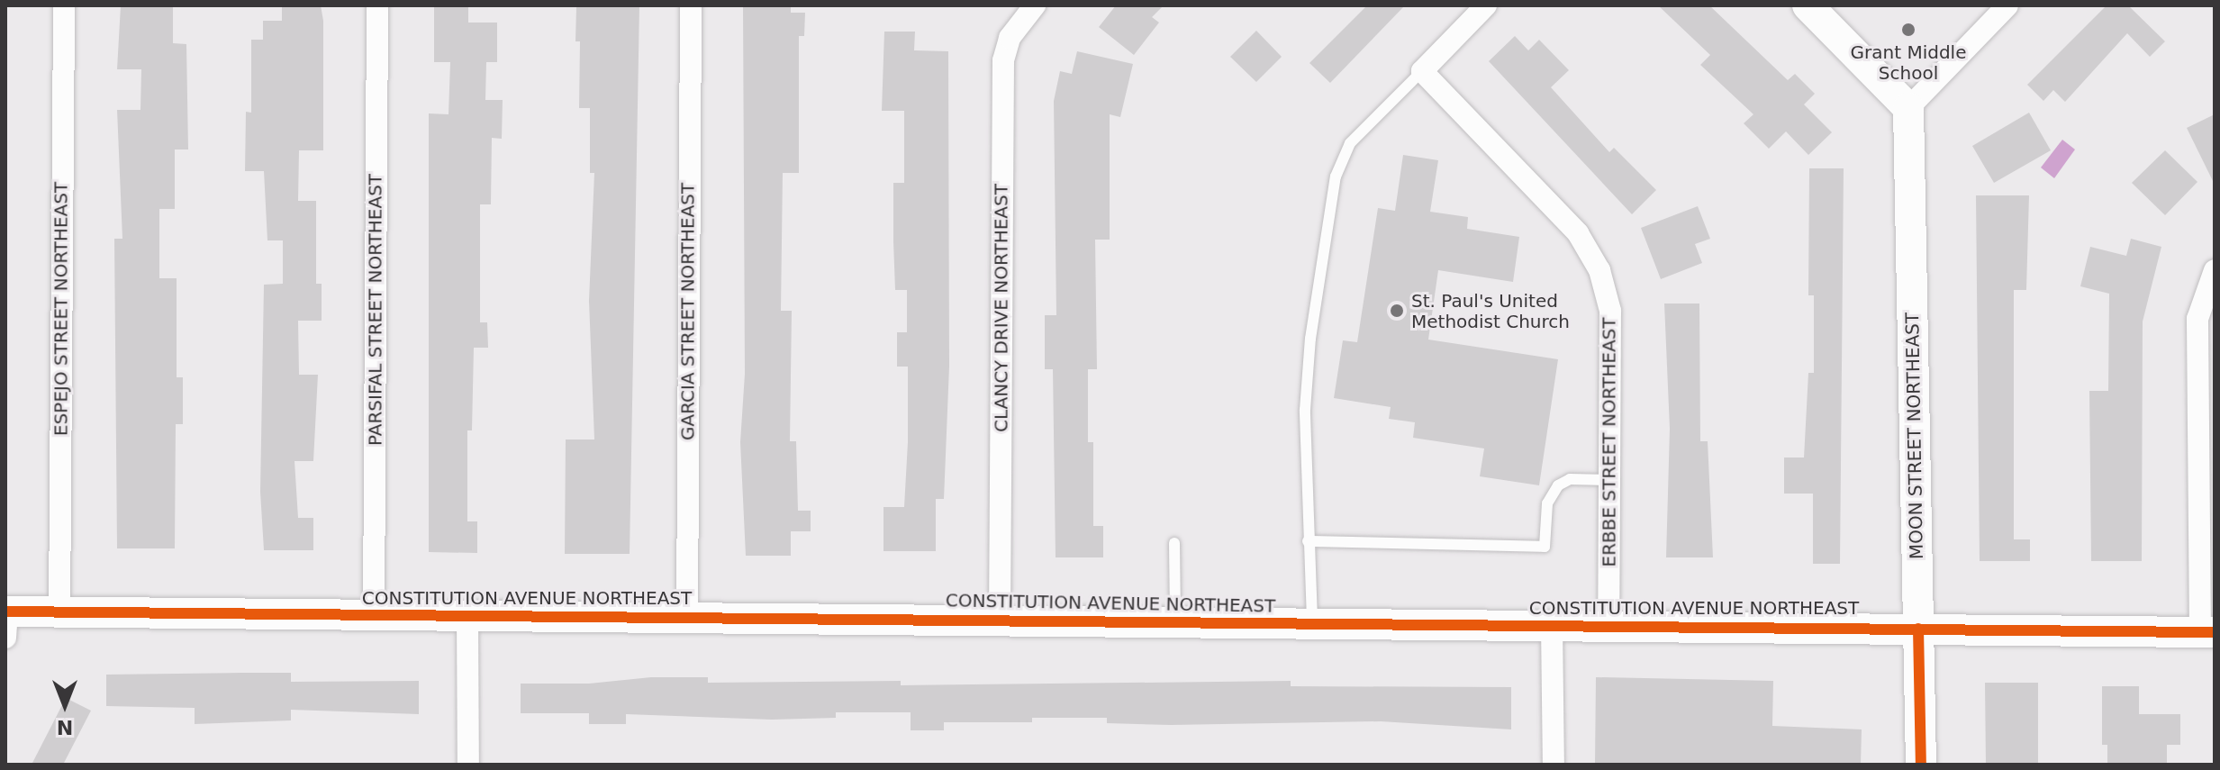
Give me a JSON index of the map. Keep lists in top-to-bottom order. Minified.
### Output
{"streets":{"street":["CLANCY DRIVE NORTHEAST","ESPEJO STREET NORTHEAST","PARSIFAL STREET NORTHEAST","GARCIA STREET NORTHEAST","MOON STREET NORTHEAST","ERBBE STREET NORTHEAST","CONSTITUTION AVENUE NORTHEAST"]},"crossings":[["CLANCY DRIVE NORTHEAST","CONSTITUTION AVENUE NORTHEAST"],["ESPEJO STREET NORTHEAST","CONSTITUTION AVENUE NORTHEAST"],["PARSIFAL STREET NORTHEAST","CONSTITUTION AVENUE NORTHEAST"],["GARCIA STREET NORTHEAST","CONSTITUTION AVENUE NORTHEAST"],["MOON STREET NORTHEAST","CONSTITUTION AVENUE NORTHEAST"],["ERBBE STREET NORTHEAST","CONSTITUTION AVENUE NORTHEAST"]],"places":["Grant Middle School","St. Paul's United Methodist Church"],"north":"bottom"}
